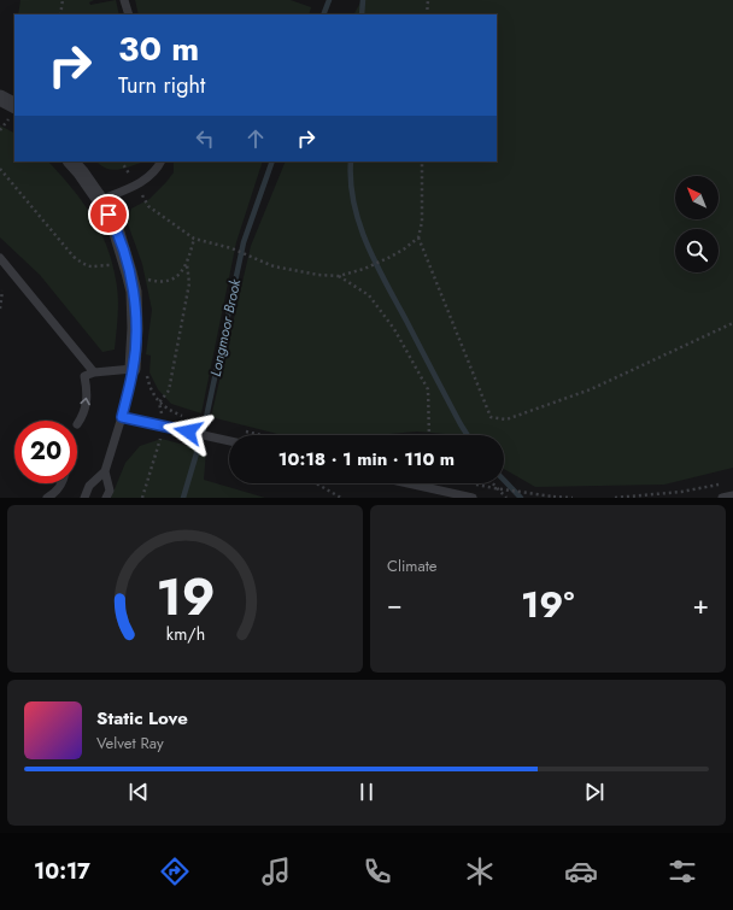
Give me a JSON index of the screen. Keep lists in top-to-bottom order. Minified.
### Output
{"water":["Longmoor Brook"],"north":"top left","page":{"turn":["30 m","Turn right"],"limit":"20","trip":"10:18 · 1 min · 110 m","tile":"Climate","heat":["−","19°","+"],"song":["Static Love","Velvet Ray"],"tabs":"10:17","gauge":["19","km/h"]}}
